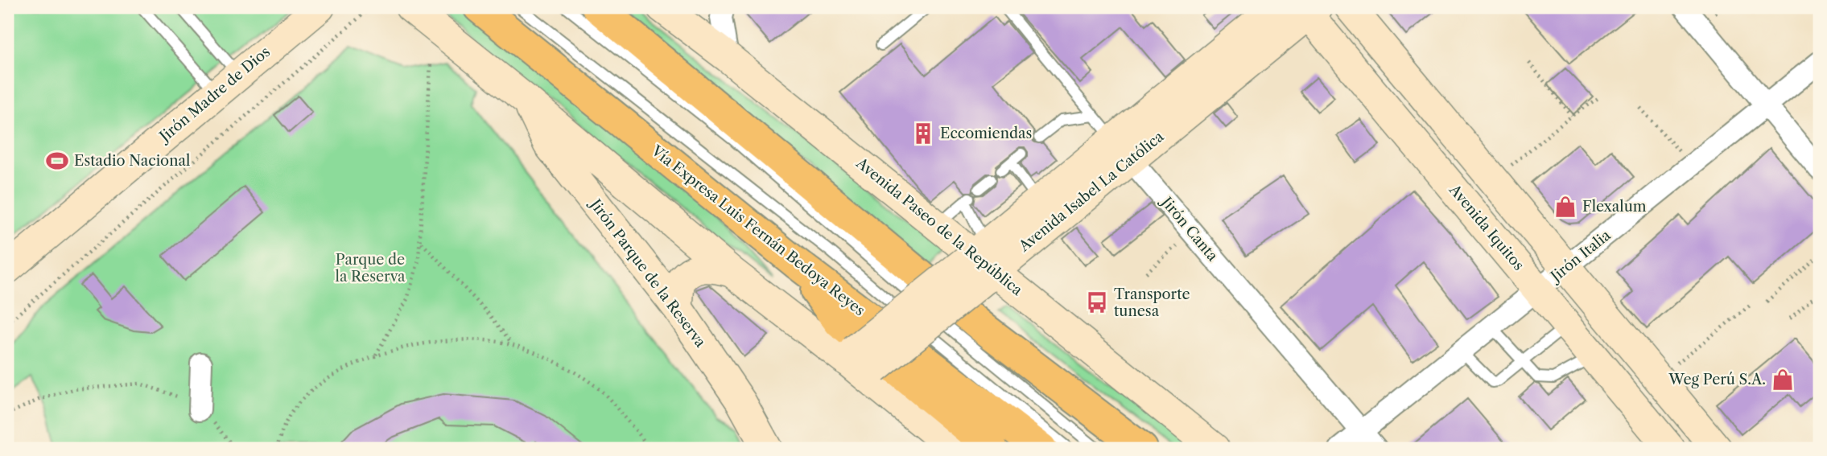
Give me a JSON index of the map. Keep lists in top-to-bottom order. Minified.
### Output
{"streets":{"highway":["Vía Expresa Luis Fernán Bedoya Reyes"],"main road":["Jirón Madre de Dios","Avenida Isabel La Católica","Avenida Paseo de la República","Avenida Iquitos","Jirón Parque de la Reserva"],"street":["Jirón Canta","Jirón Italia"]},"crossings":[["Avenida Isabel La Católica","Avenida Paseo de la República"],["Avenida Isabel La Católica","Avenida Iquitos"],["Avenida Isabel La Católica","Jirón Canta"],["Avenida Iquitos","Jirón Italia"],["Jirón Canta","Jirón Italia"]],"parks":["Parque de la Reserva"],"places":{"building":["Eccomiendas"],"sports":["Estadio Nacional"],"shop":["Flexalum","Weg Perú S.A."],"bus stop":["Transporte tunesa"]}}
